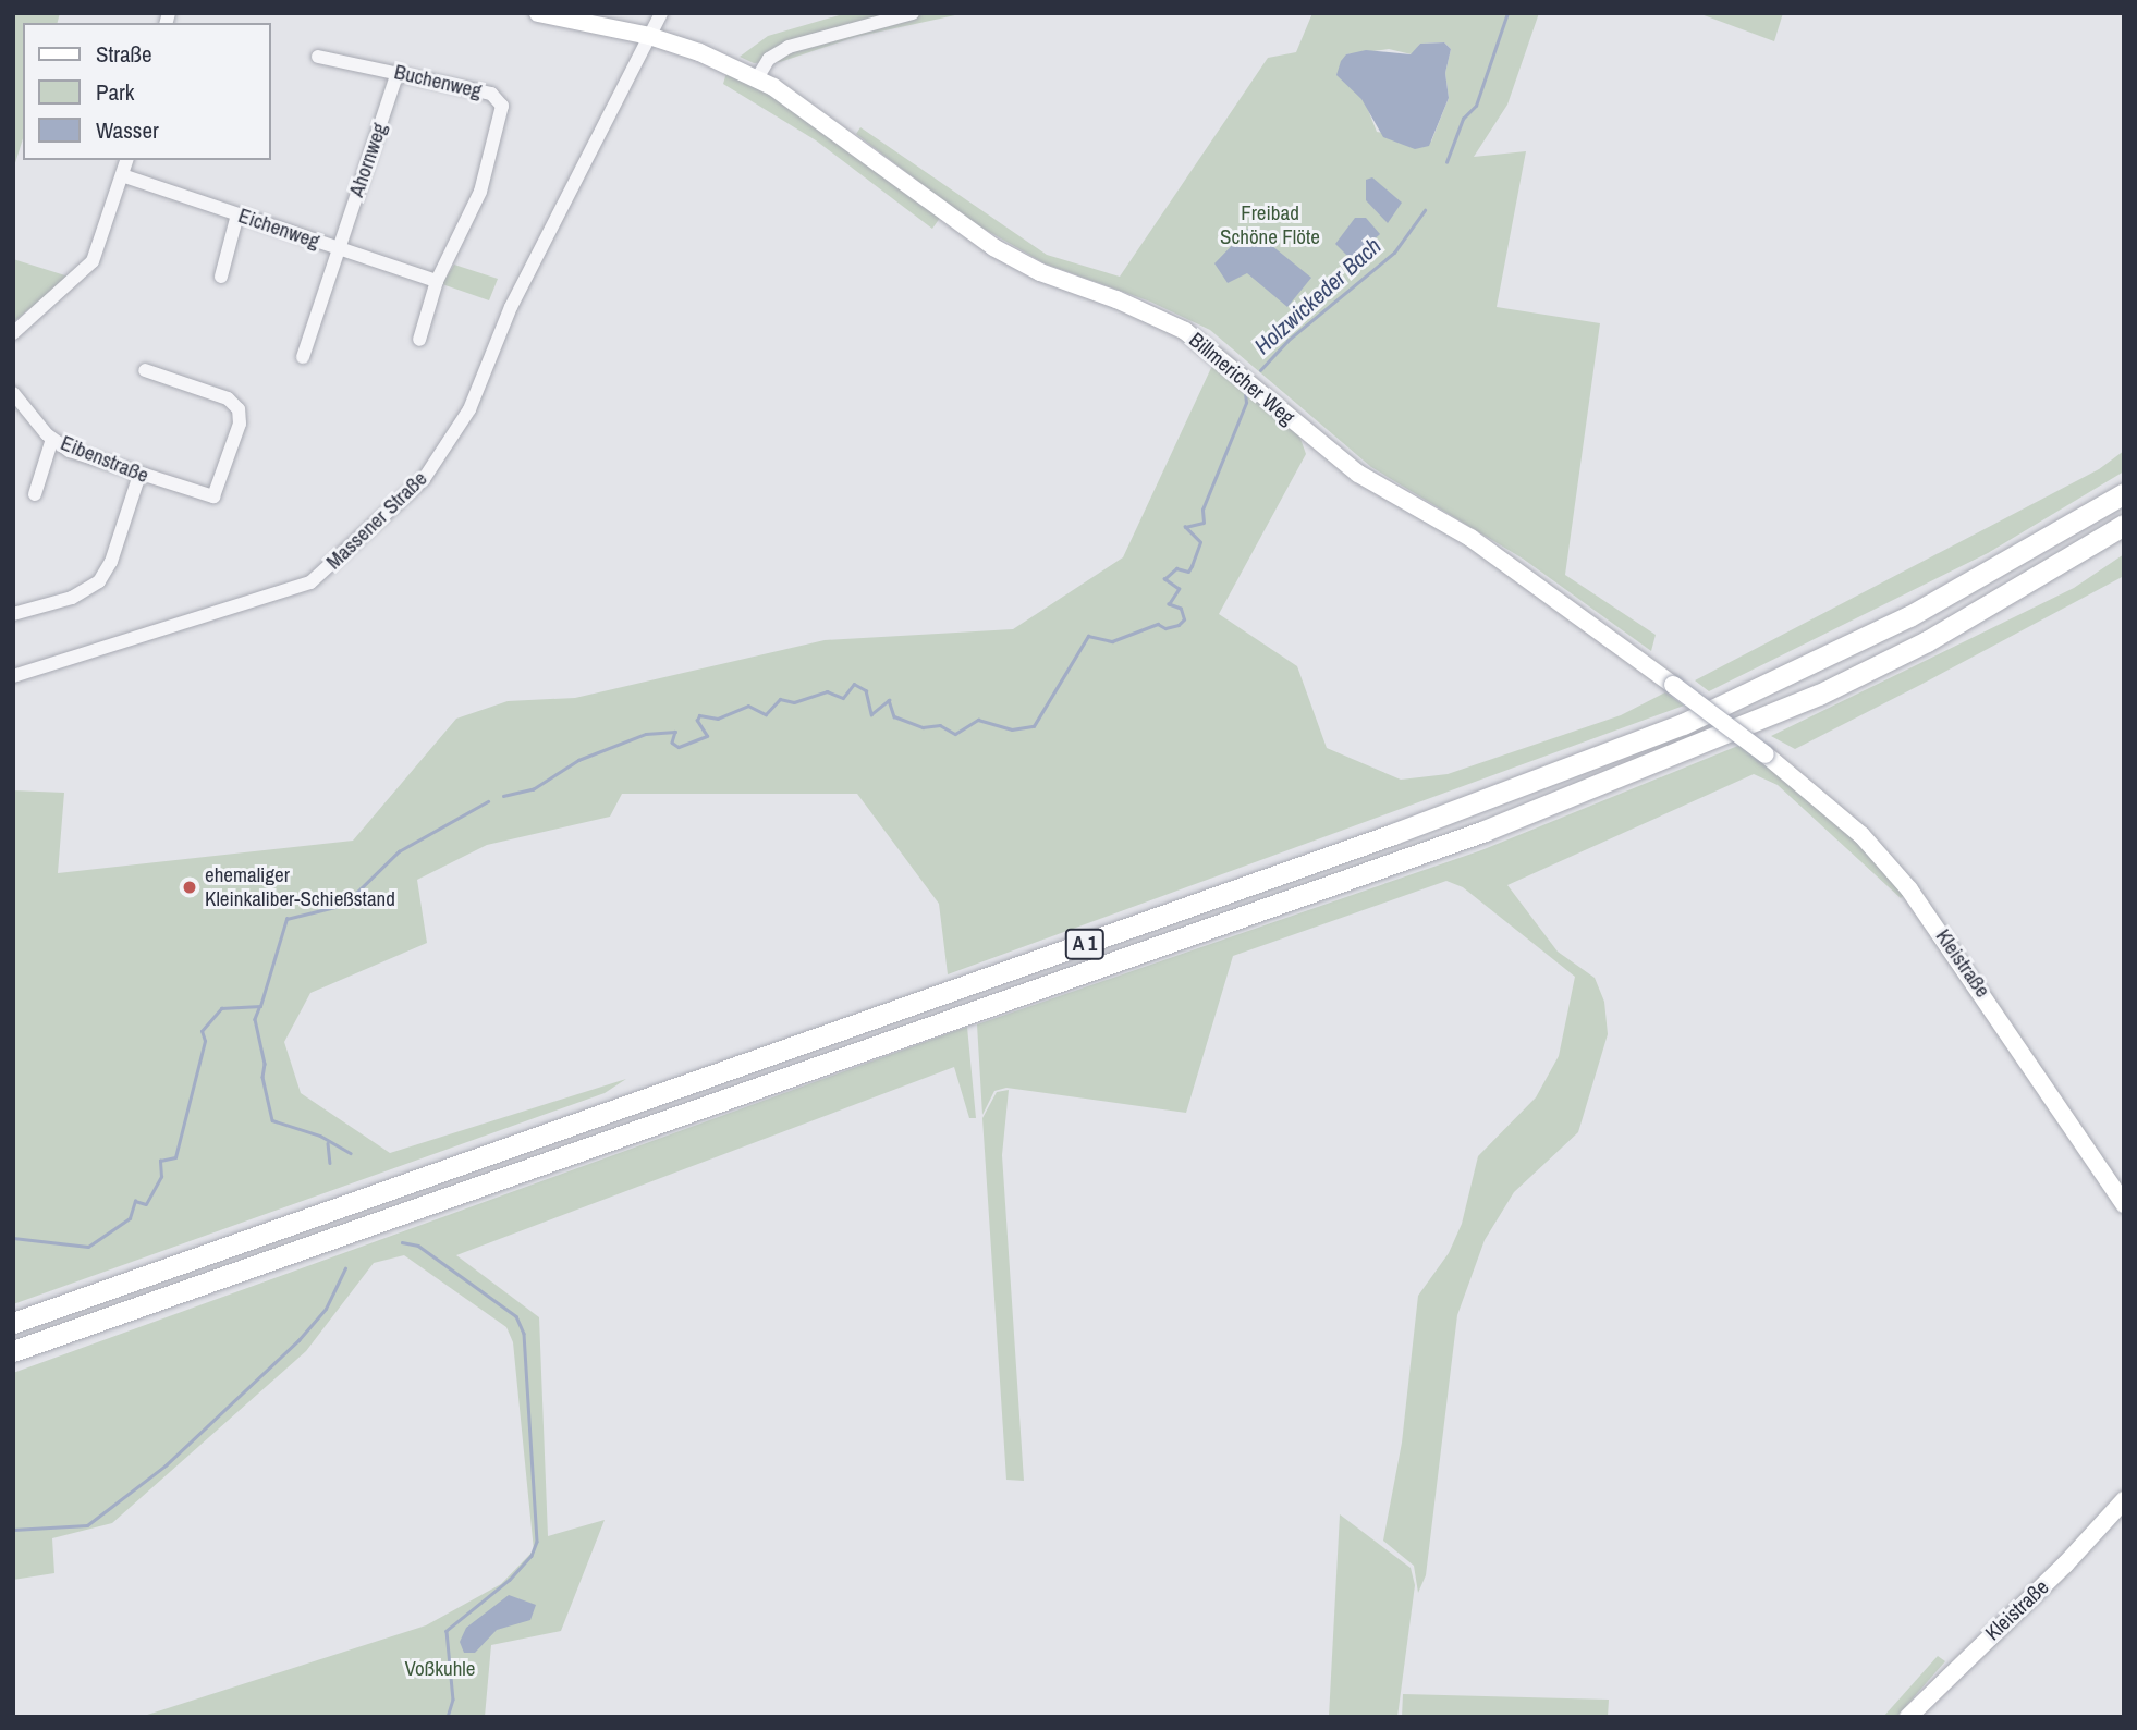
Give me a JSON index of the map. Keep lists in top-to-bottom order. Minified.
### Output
{"streets":{"highway":["A 1"],"main road":["Billmericher Weg","Kleistraße"],"street":["Buchenweg","Ahornweg","Eichenweg","Eibenstraße","Massener Straße"]},"crossings":[["Buchenweg","Ahornweg"],["Buchenweg","Eichenweg"],["Ahornweg","Eichenweg"],["Billmericher Weg","Massener Straße"],["Billmericher Weg","Kleistraße"]],"water":["Holzwickeder Bach"],"parks":["Freibad Schöne Flöte","Voßkuhle"],"places":["ehemaliger Kleinkaliber-Schießstand"],"legend":["Straße","Park","Wasser"]}
